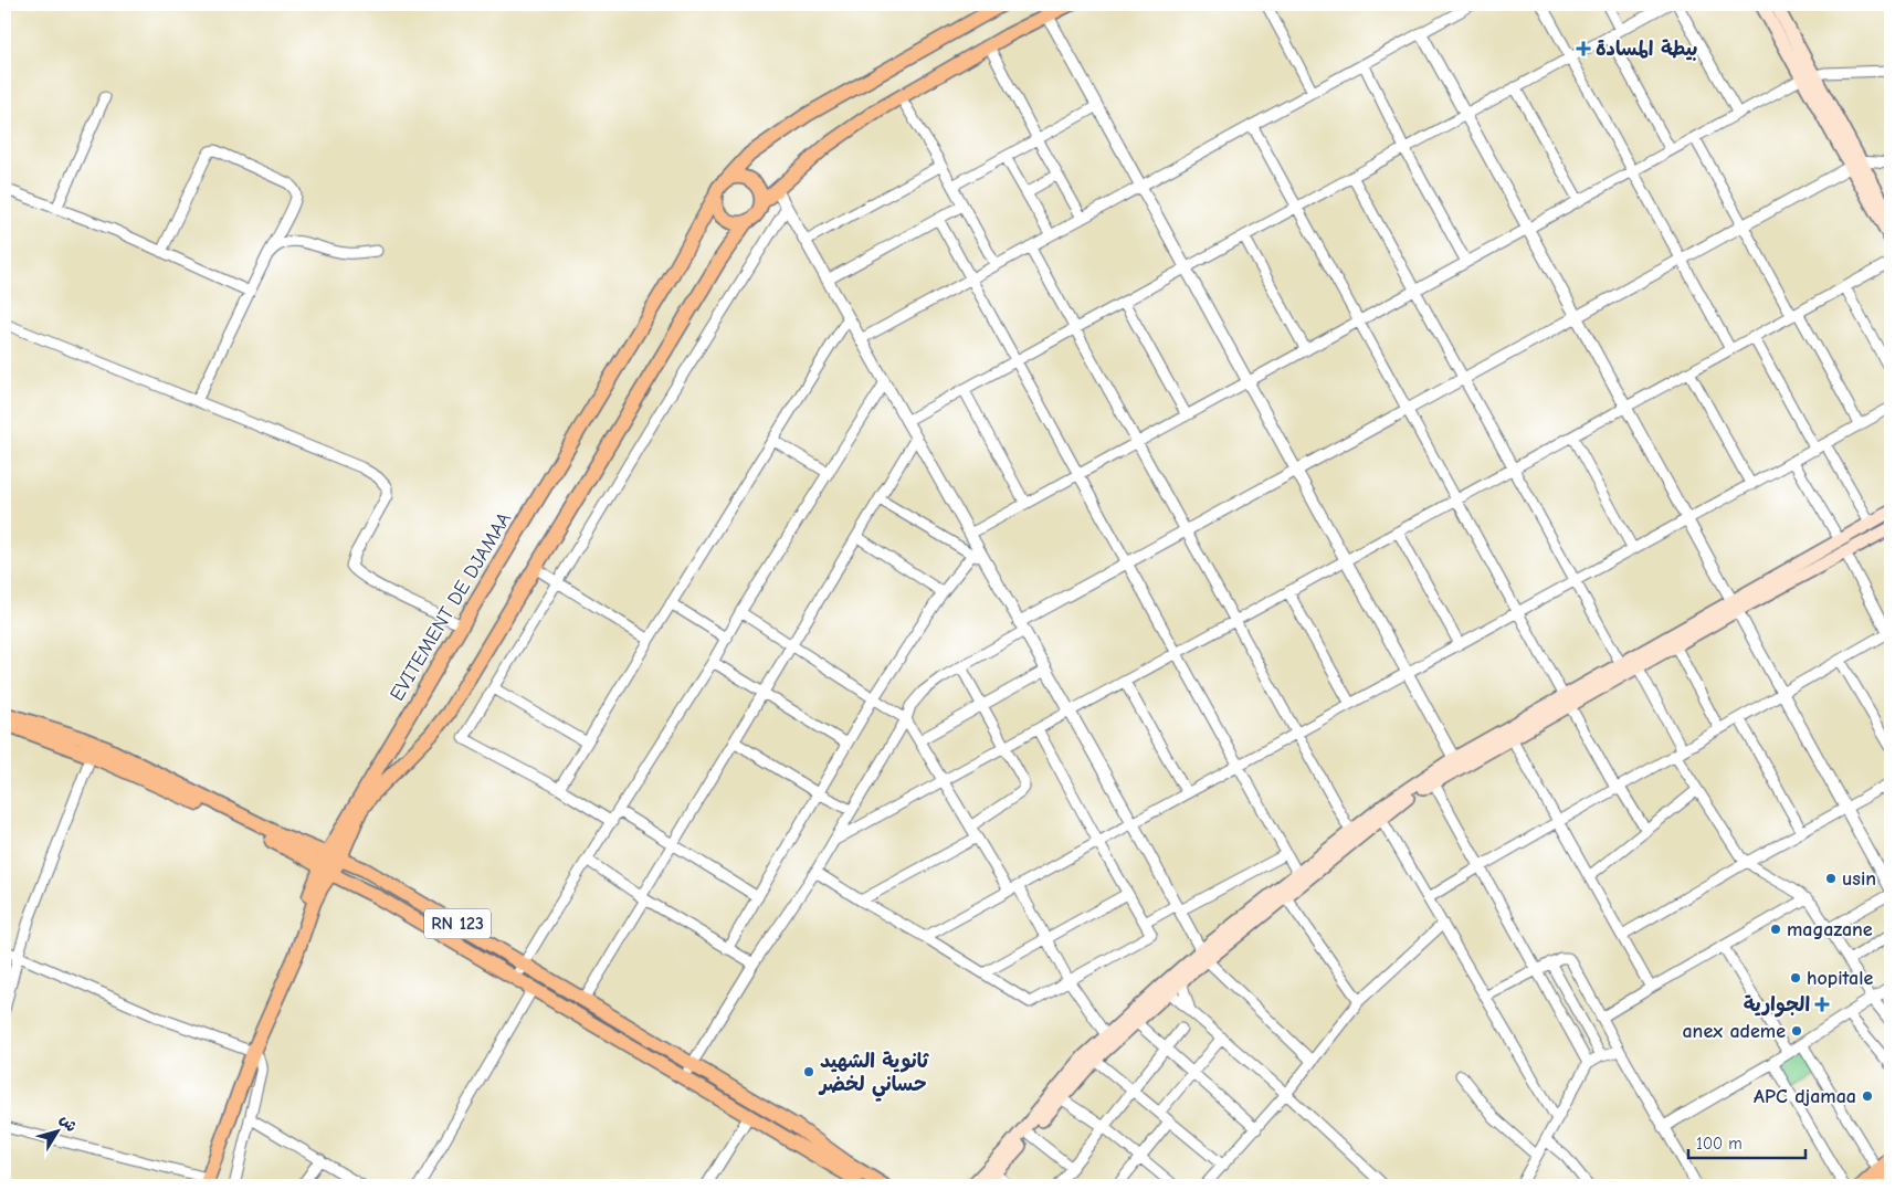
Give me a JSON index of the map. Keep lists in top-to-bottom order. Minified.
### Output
{"streets":{"main road":["EVITEMENT DE DJAMAA","RN 123"]},"crossings":[["EVITEMENT DE DJAMAA","RN 123"]],"places":{"health":["بيطة المسادة","الجوارية"],"other":["usin","magazane","hopitale","anex ademe","ثانوية الشهيد حساني لخضر","APC djamaa"]},"scale_bar":"100 m","north":"top right"}
